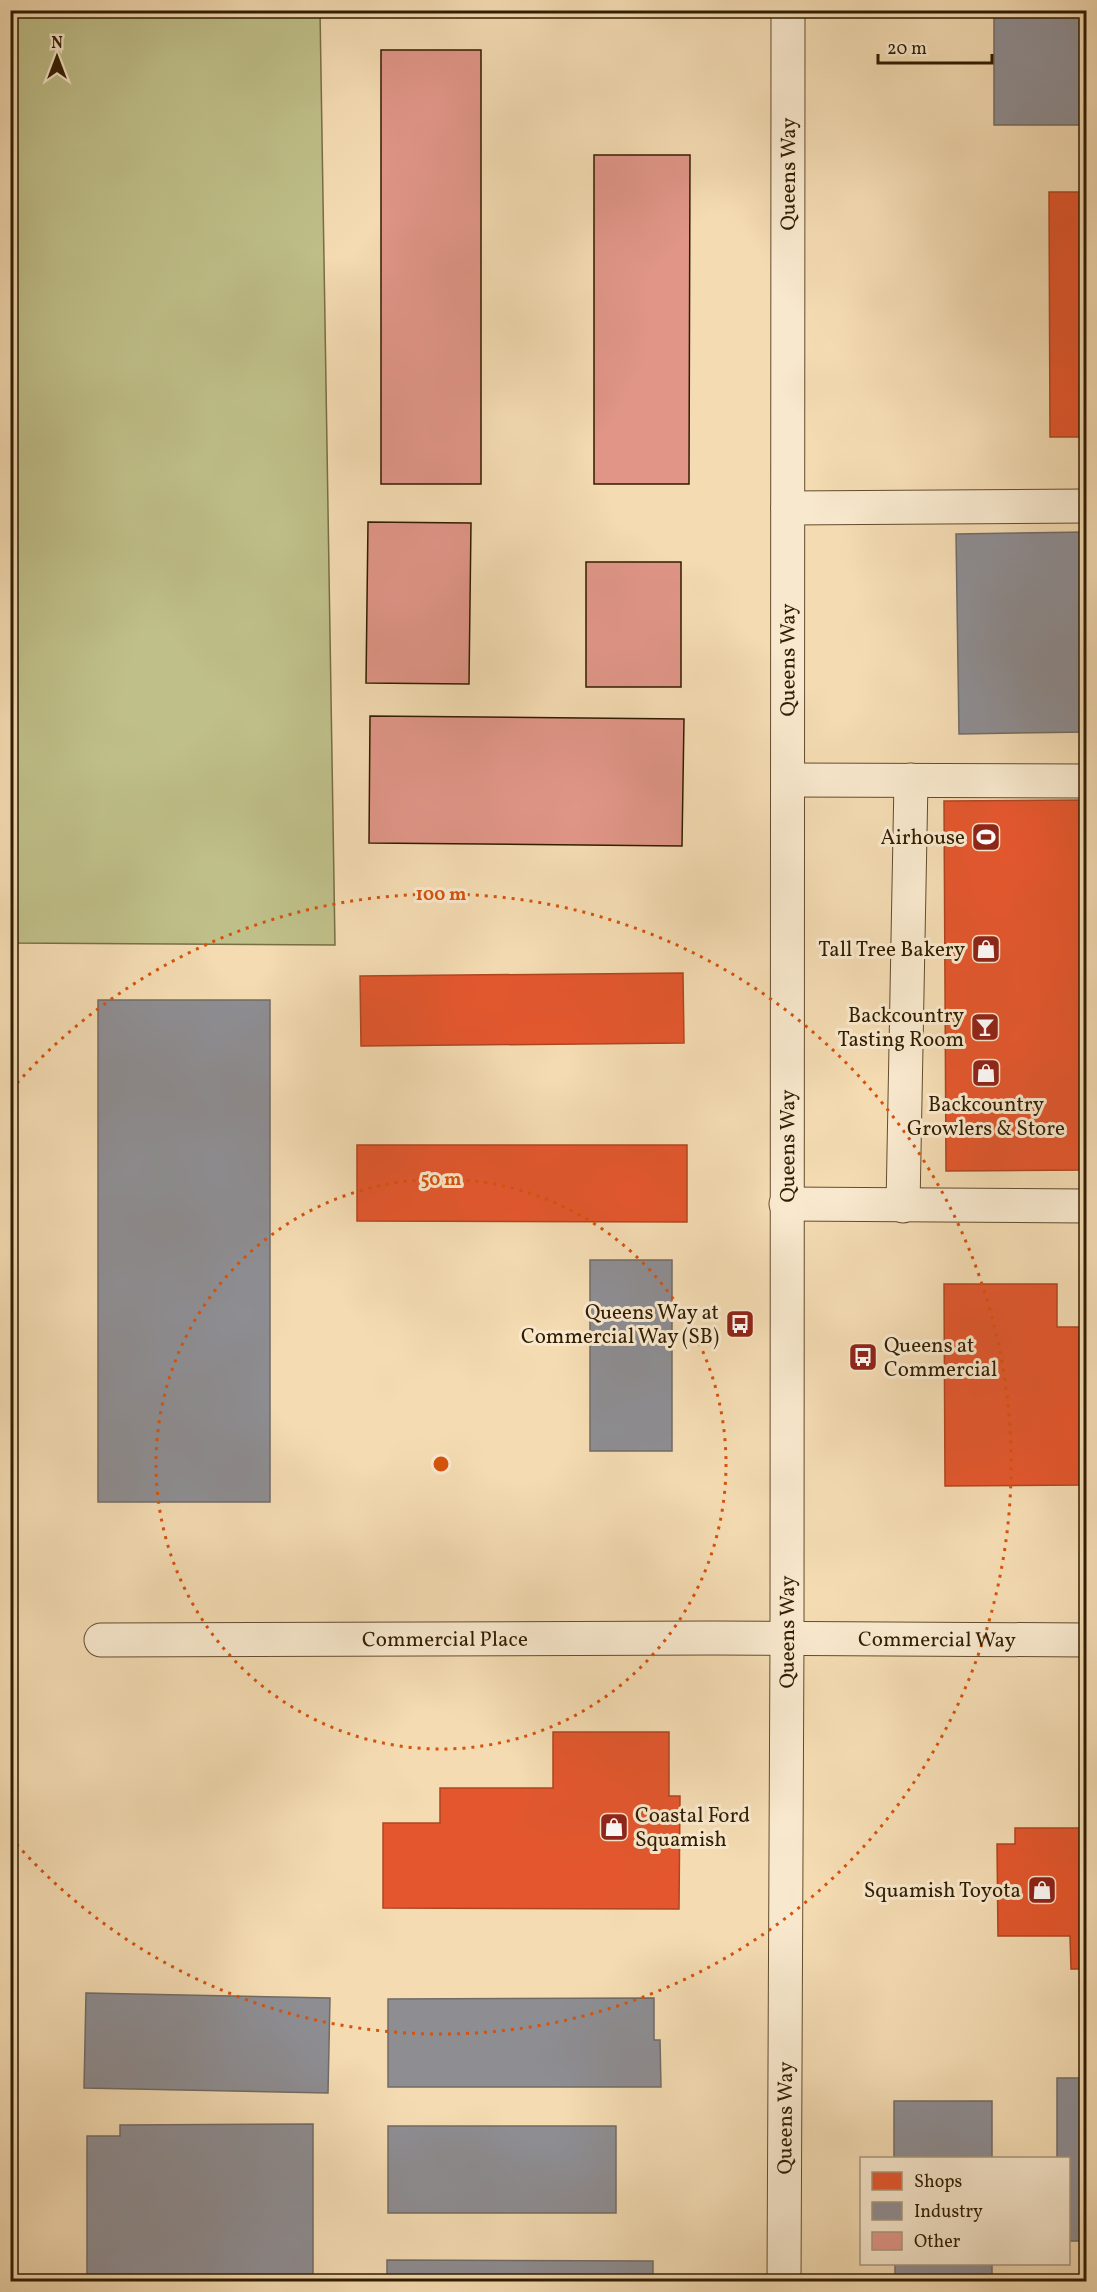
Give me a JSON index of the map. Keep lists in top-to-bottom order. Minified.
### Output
{"streets":{"street":["Queens Way","Commercial Place","Commercial Way"]},"crossings":[["Queens Way","Commercial Place"],["Queens Way","Commercial Way"],["Commercial Place","Commercial Way"]],"places":{"sports":["Airhouse"],"shop":["Tall Tree Bakery","Backcountry Growlers & Store","Coastal Ford Squamish","Squamish Toyota"],"bar":["Backcountry Tasting Room"],"bus stop":["Queens Way at Commercial Way (SB)","Queens at Commercial"]},"legend":["Shops","Industry","Other"],"scale_bar":"20 m","north":"top","rings":["100 m","50 m"]}
